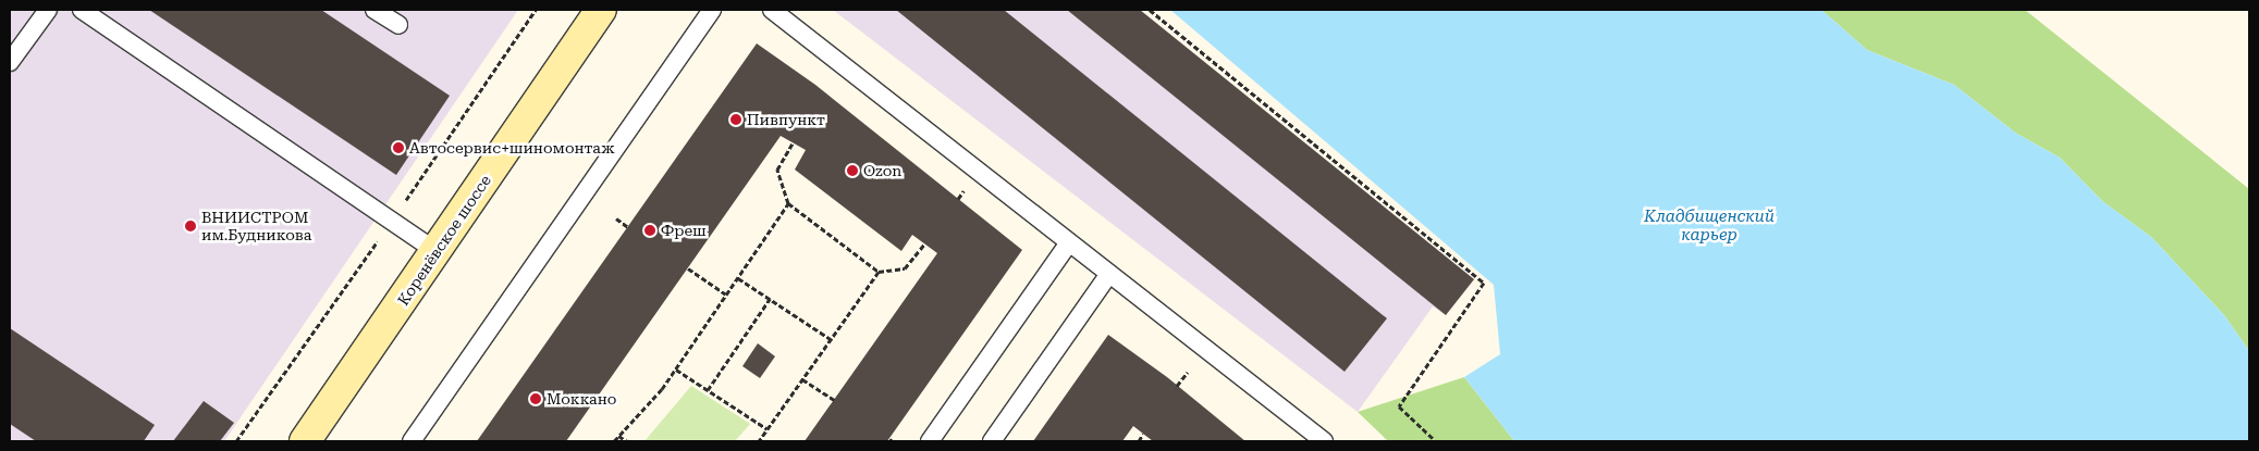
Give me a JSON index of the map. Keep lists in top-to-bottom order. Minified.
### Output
{"streets":{"main road":["Коренёвское шоссе"]},"water":["Кладбищенский карьер"],"places":["Пивпункт","Автосервис+шиномонтаж","Ozon","ВНИИСТРОМ им.Будникова","Фреш","Моккано"]}
